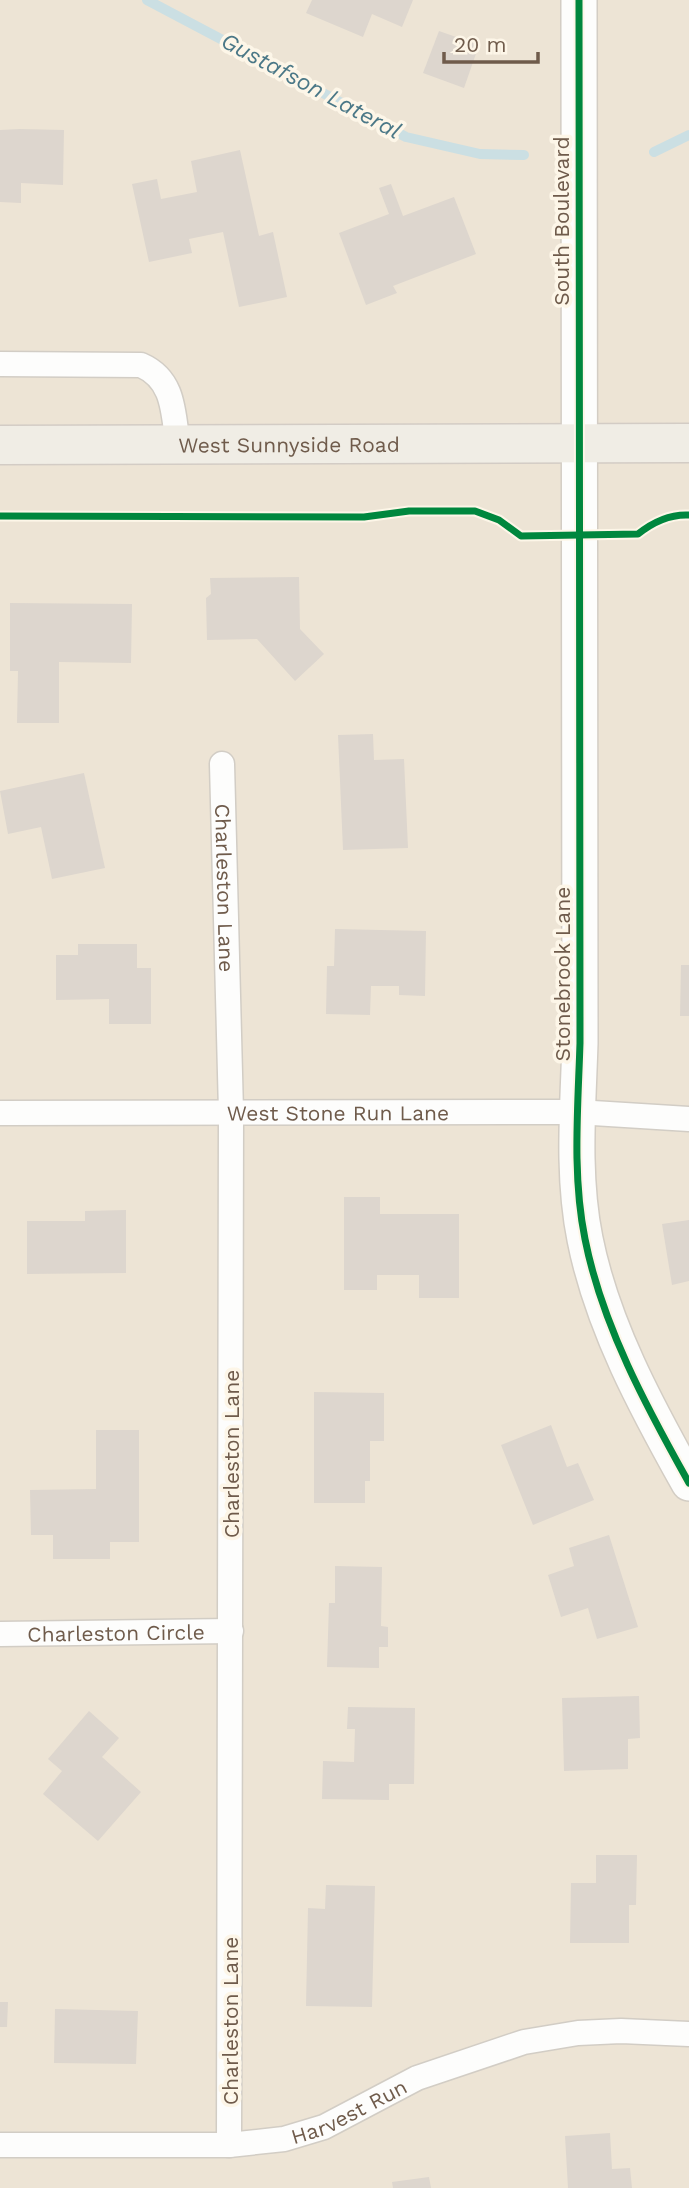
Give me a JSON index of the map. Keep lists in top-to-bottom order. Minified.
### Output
{"streets":{"main road":["West Sunnyside Road"],"street":["South Boulevard","Charleston Lane","Stonebrook Lane","West Stone Run Lane","Charleston Circle","Harvest Run"]},"crossings":[["South Boulevard","West Sunnyside Road"],["South Boulevard","Stonebrook Lane"],["West Sunnyside Road","Stonebrook Lane"],["Charleston Lane","West Stone Run Lane"],["Charleston Lane","Charleston Circle"],["Charleston Lane","Harvest Run"],["Stonebrook Lane","West Stone Run Lane"]],"water":["Gustafson Lateral"],"scale_bar":"20 m"}
